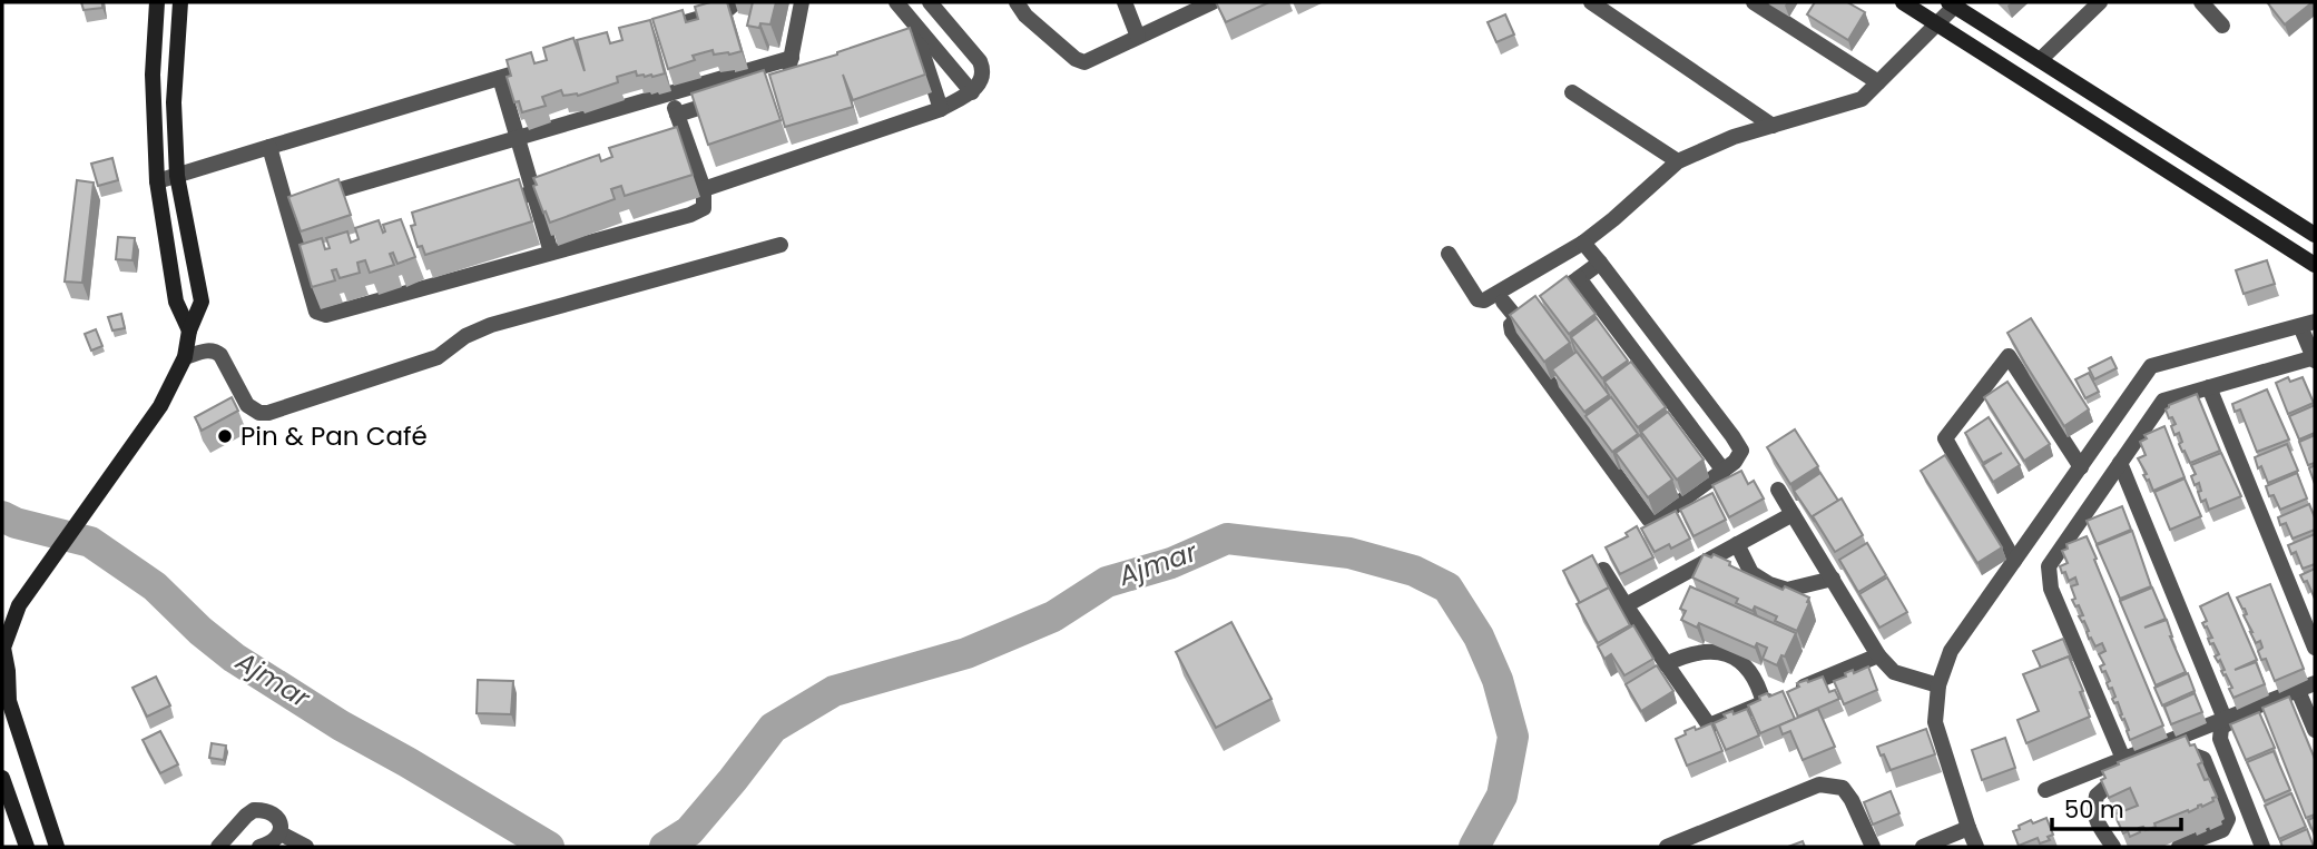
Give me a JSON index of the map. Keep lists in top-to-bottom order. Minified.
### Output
{"water":["Ajmar"],"places":["Pin & Pan Café"],"scale_bar":"50 m"}
